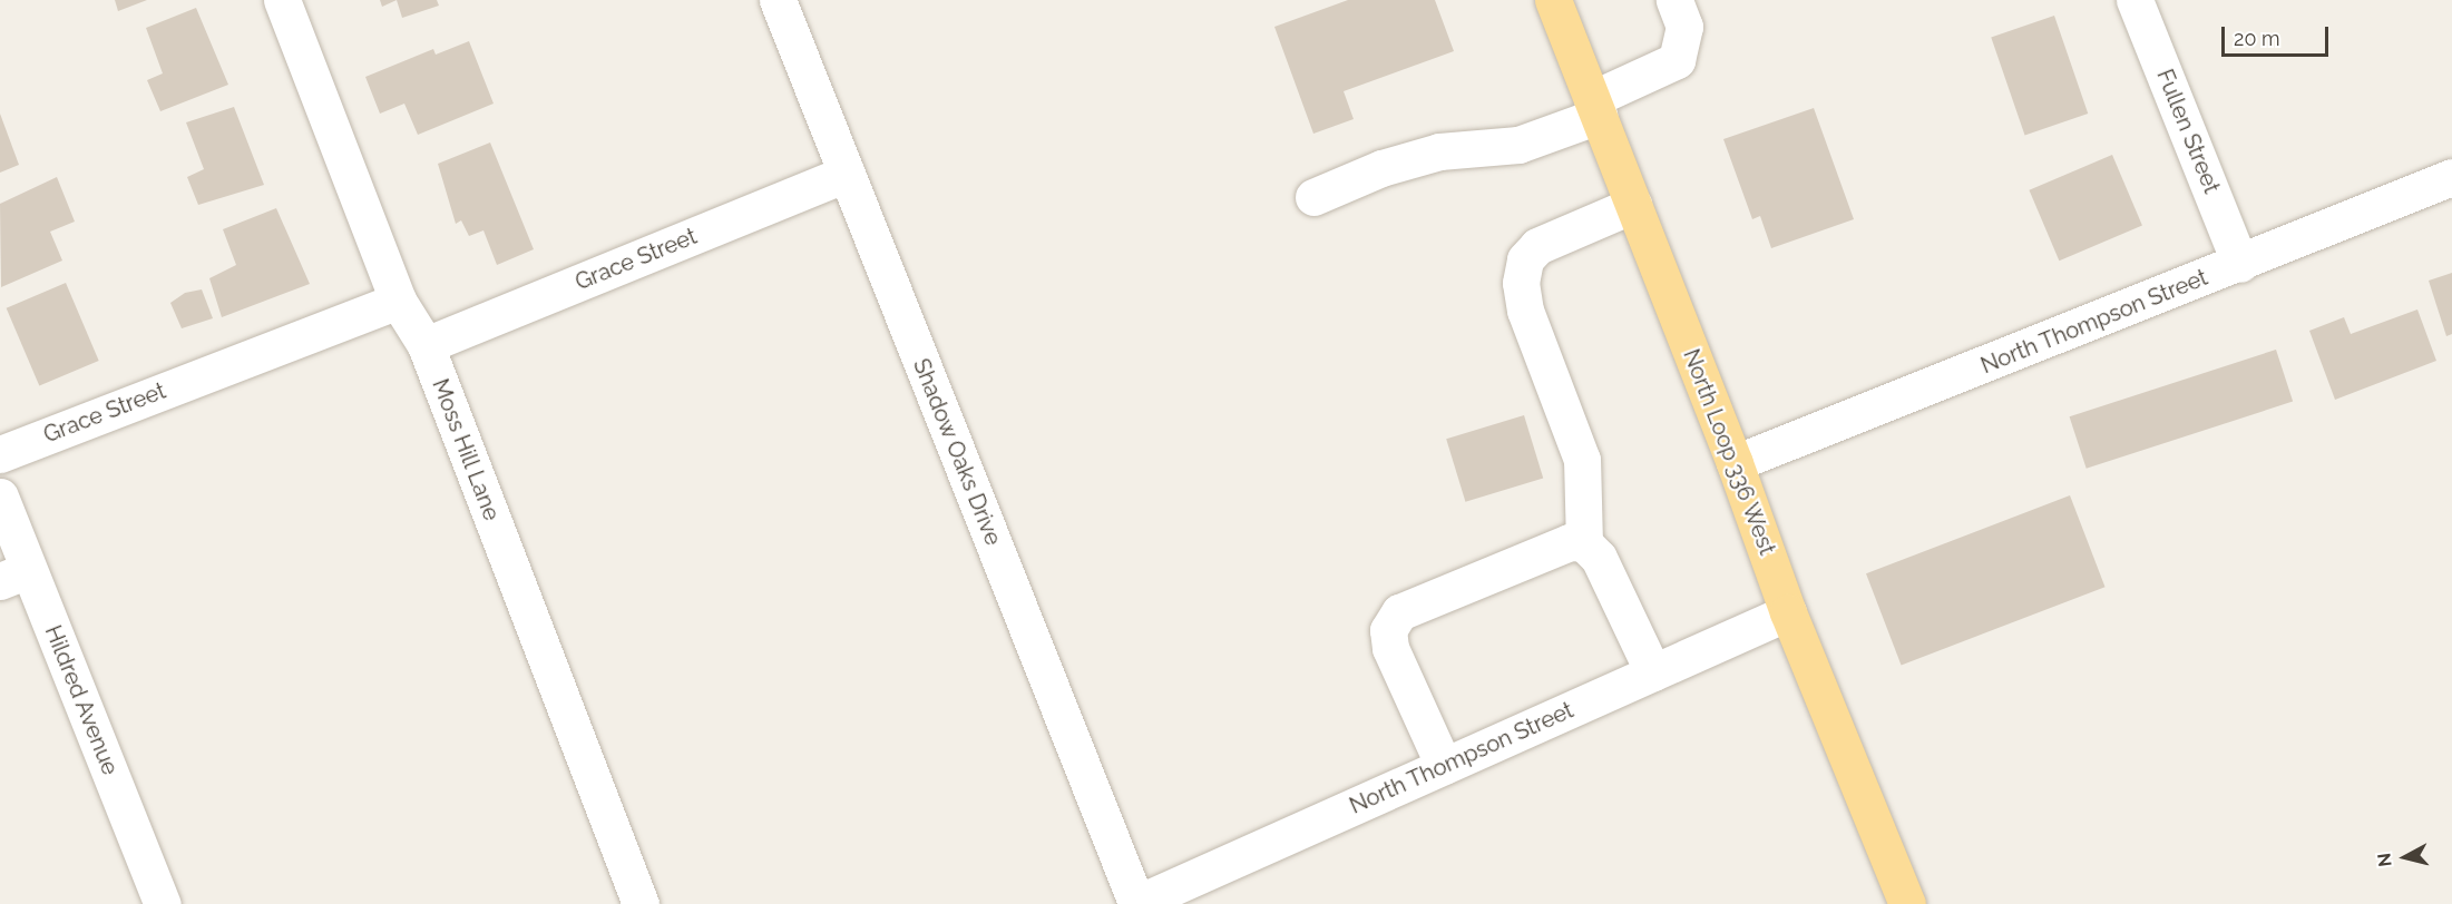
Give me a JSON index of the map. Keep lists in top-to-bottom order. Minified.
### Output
{"streets":{"main road":["North Loop 336 West"],"street":["Fullen Street","Grace Street","North Thompson Street","Moss Hill Lane","Shadow Oaks Drive","Hildred Avenue"]},"crossings":[["Fullen Street","North Thompson Street"],["Grace Street","Moss Hill Lane"],["Grace Street","Shadow Oaks Drive"],["North Thompson Street","Shadow Oaks Drive"],["North Thompson Street","North Loop 336 West"]],"scale_bar":"20 m","north":"left"}
